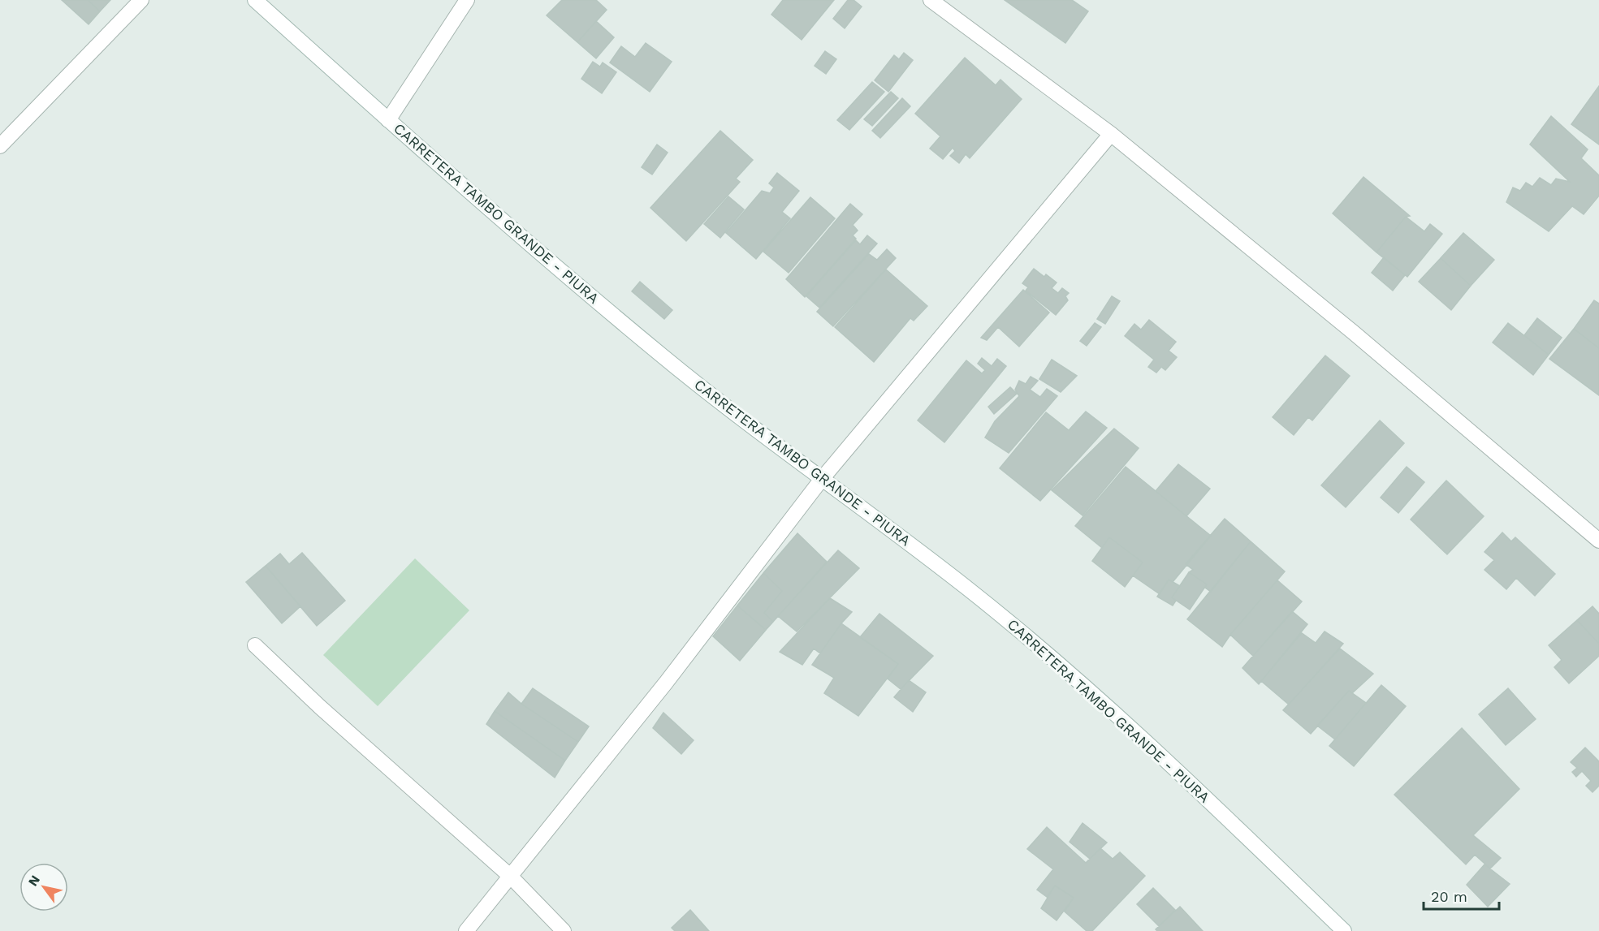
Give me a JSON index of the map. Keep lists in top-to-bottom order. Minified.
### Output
{"streets":{"street":["CARRETERA TAMBO GRANDE - PIURA"]},"scale_bar":"20 m","north":"top left"}
